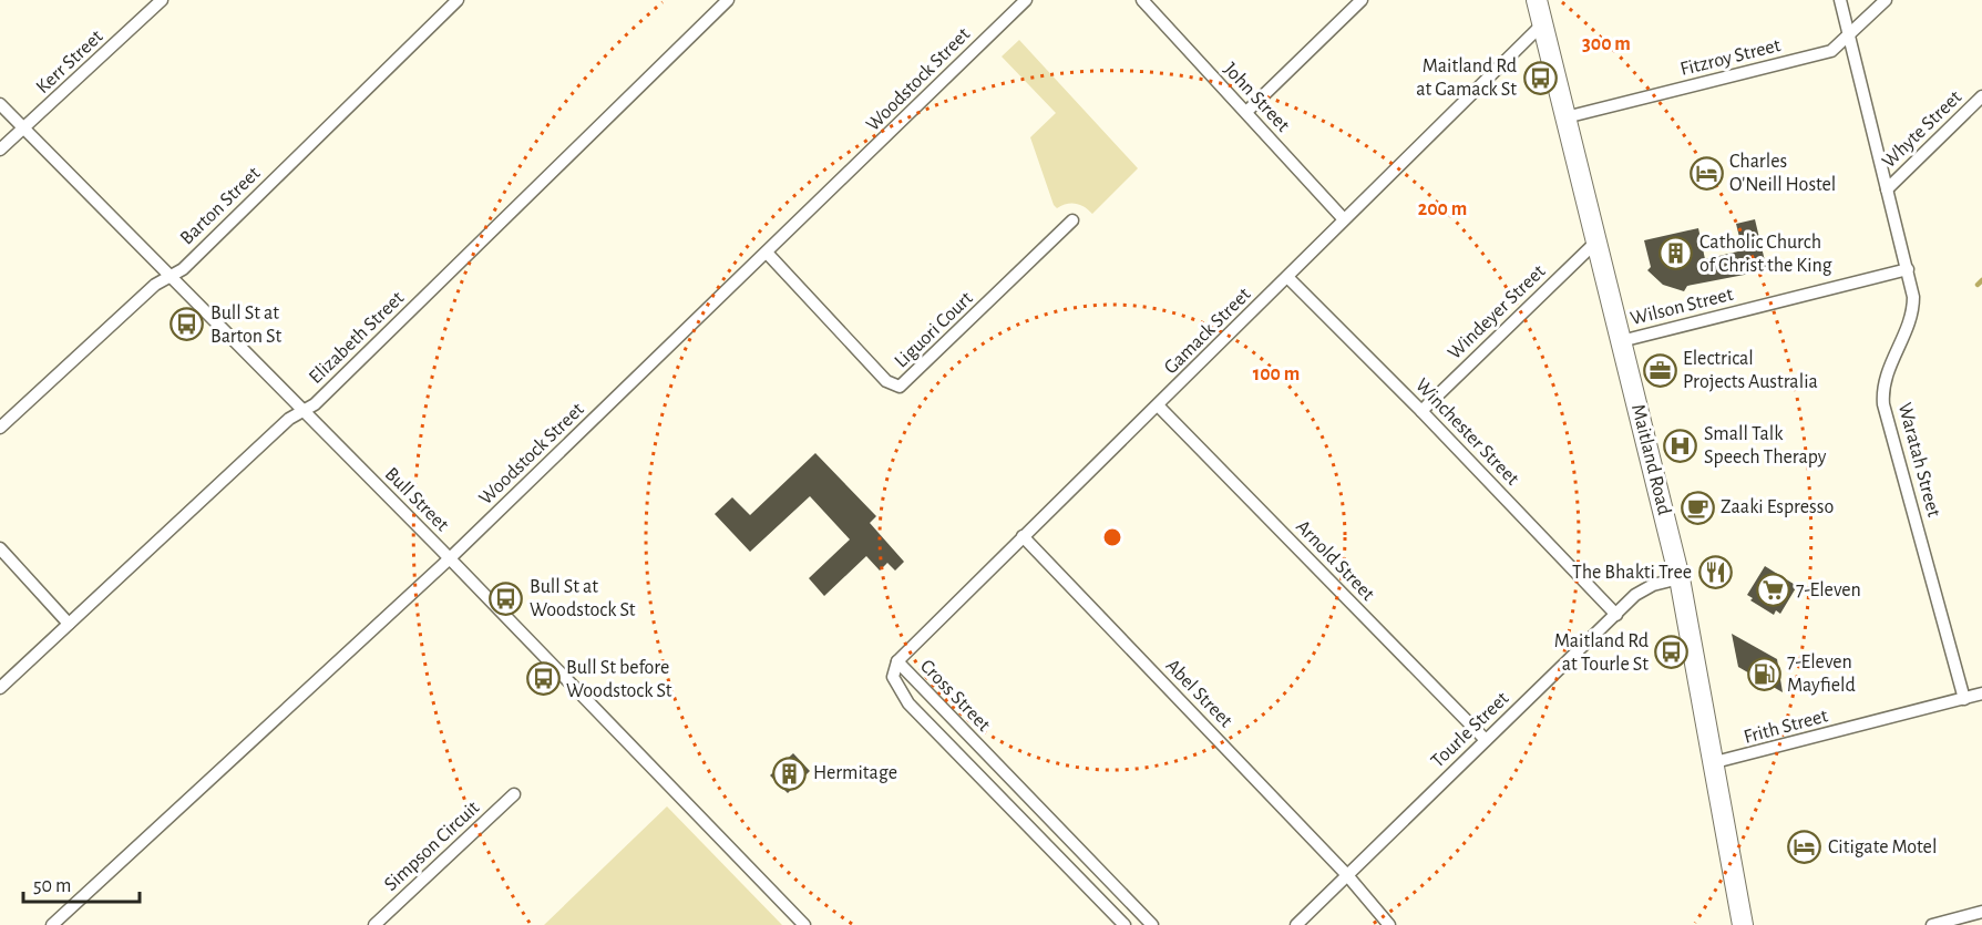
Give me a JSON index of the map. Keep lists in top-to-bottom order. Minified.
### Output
{"streets":{"main road":["Maitland Road"],"street":["Fitzroy Street","Kerr Street","Woodstock Street","John Street","Whyte Street","Barton Street","Wilson Street","Windeyer Street","Liguori Court","Gamack Street","Elizabeth Street","Winchester Street","Waratah Street","Bull Street","Arnold Street","Abel Street","Cross Street","Frith Street","Tourle Street","Simpson Circuit"]},"crossings":[["Fitzroy Street","Maitland Road"],["Fitzroy Street","Waratah Street"],["Kerr Street","Bull Street"],["Woodstock Street","Liguori Court"],["Woodstock Street","Bull Street"],["John Street","Gamack Street"],["Whyte Street","Waratah Street"],["Barton Street","Bull Street"],["Wilson Street","Maitland Road"],["Wilson Street","Waratah Street"],["Windeyer Street","Winchester Street"],["Windeyer Street","Maitland Road"],["Gamack Street","Winchester Street"],["Gamack Street","Maitland Road"],["Gamack Street","Arnold Street"],["Gamack Street","Abel Street"],["Gamack Street","Cross Street"],["Elizabeth Street","Bull Street"],["Winchester Street","Tourle Street"],["Maitland Road","Frith Street"],["Maitland Road","Tourle Street"],["Waratah Street","Frith Street"],["Arnold Street","Tourle Street"],["Abel Street","Tourle Street"]],"places":{"bus stop":["Maitland Rd at Gamack St","Bull St at Barton St","Bull St at Woodstock St","Maitland Rd at Tourle St","Bull St before Woodstock St"],"hotel":["Charles O'Neill Hostel","Citigate Motel"],"building":["Catholic Church of Christ the King","Hermitage"],"office":["Electrical Projects Australia"],"hospital":["Small Talk Speech Therapy"],"cafe":["Zaaki Espresso"],"restaurant":["The Bhakti Tree"],"supermarket":["7-Eleven"],"fuel station":["7-Eleven Mayfield"]},"scale_bar":"50 m","rings":["300 m","200 m","100 m"]}
